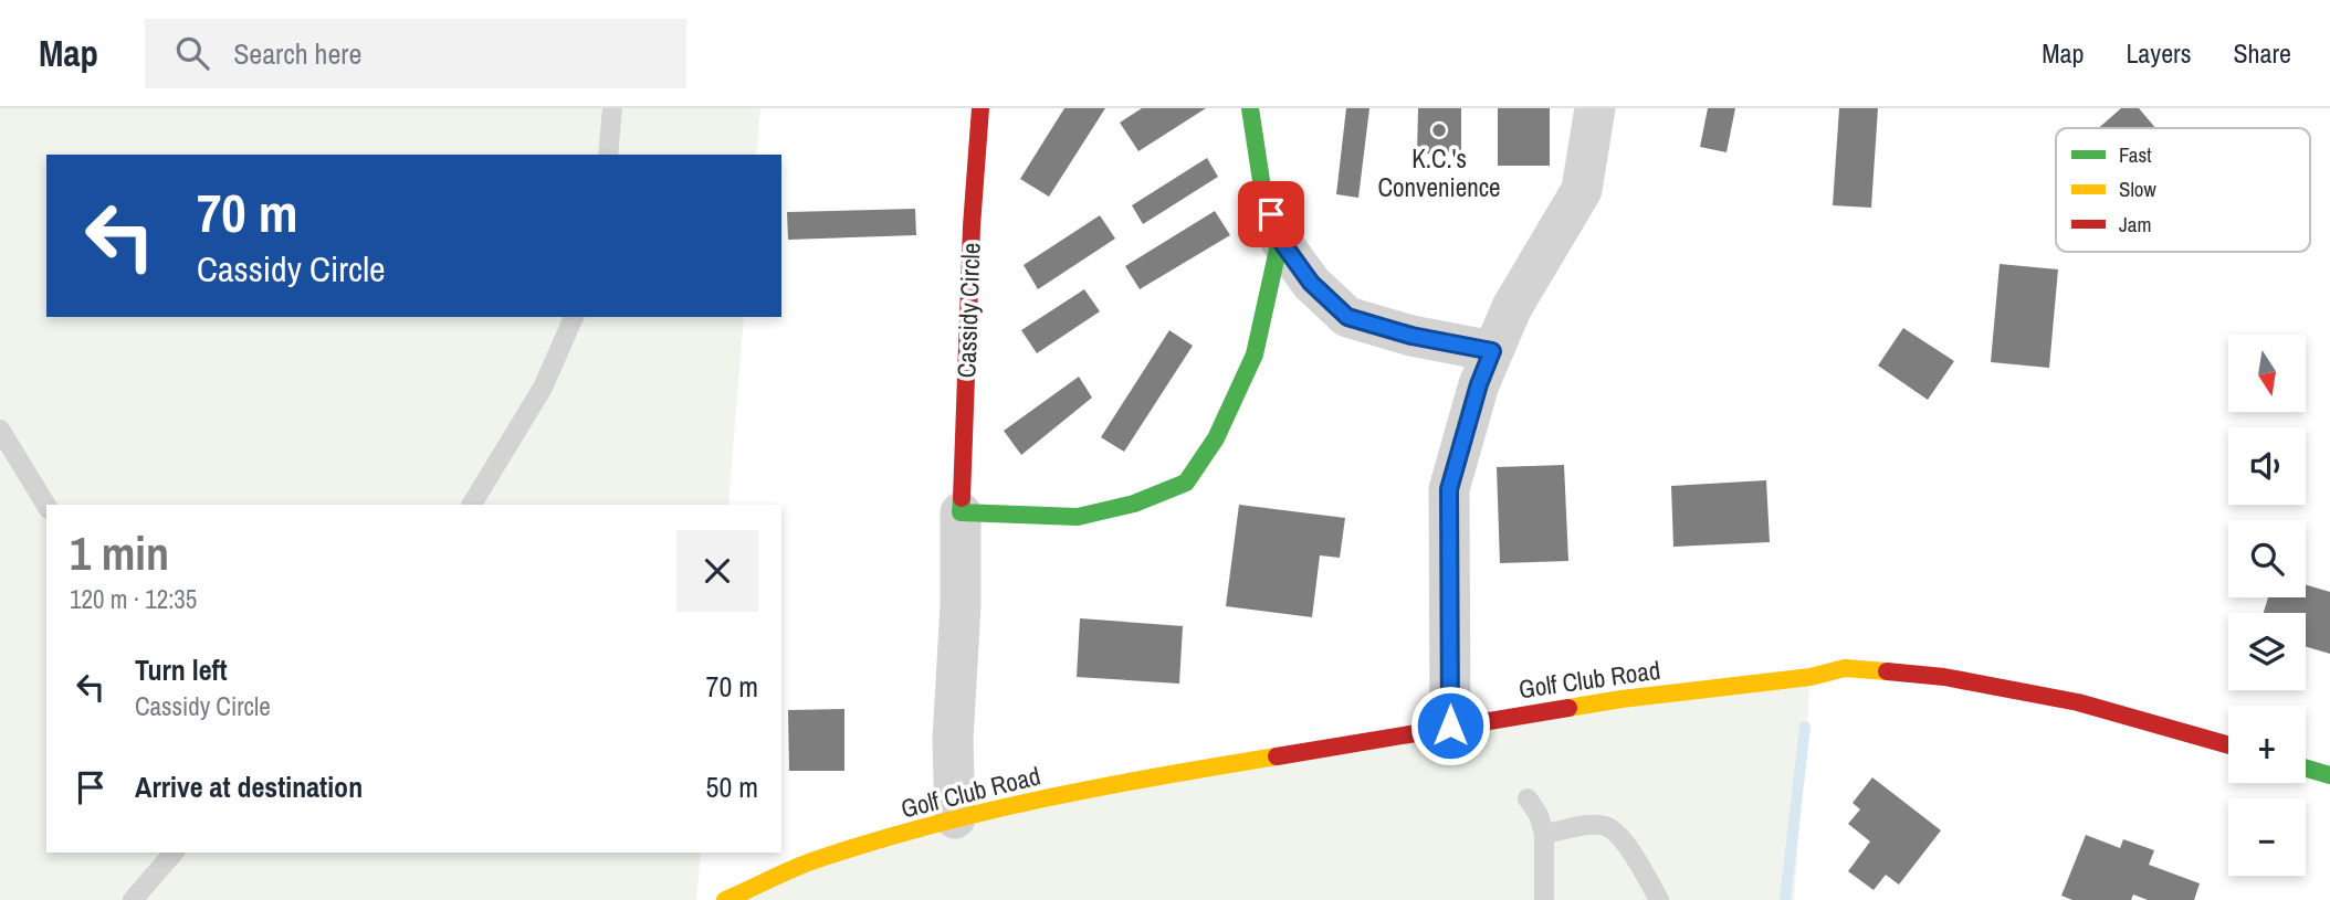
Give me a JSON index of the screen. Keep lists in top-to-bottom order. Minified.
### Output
{"streets":{"street":["Cassidy Circle","Golf Club Road"]},"crossings":[["Cassidy Circle","Golf Club Road"]],"places":["K.C.'s Convenience"],"legend":["Fast","Slow","Jam"],"north":"bottom","page":{"header":"Map","search":"Search here","nav":["Map","Layers","Share"],"turn":["70 m","Cassidy Circle"],"map_buttons":["+","−"],"heading":["1 min","120 m · 12:35"],"list":[{"name":"Turn left","note":"Cassidy Circle","value":"70 m"},{"name":"Arrive at destination","value":"50 m"}]}}
